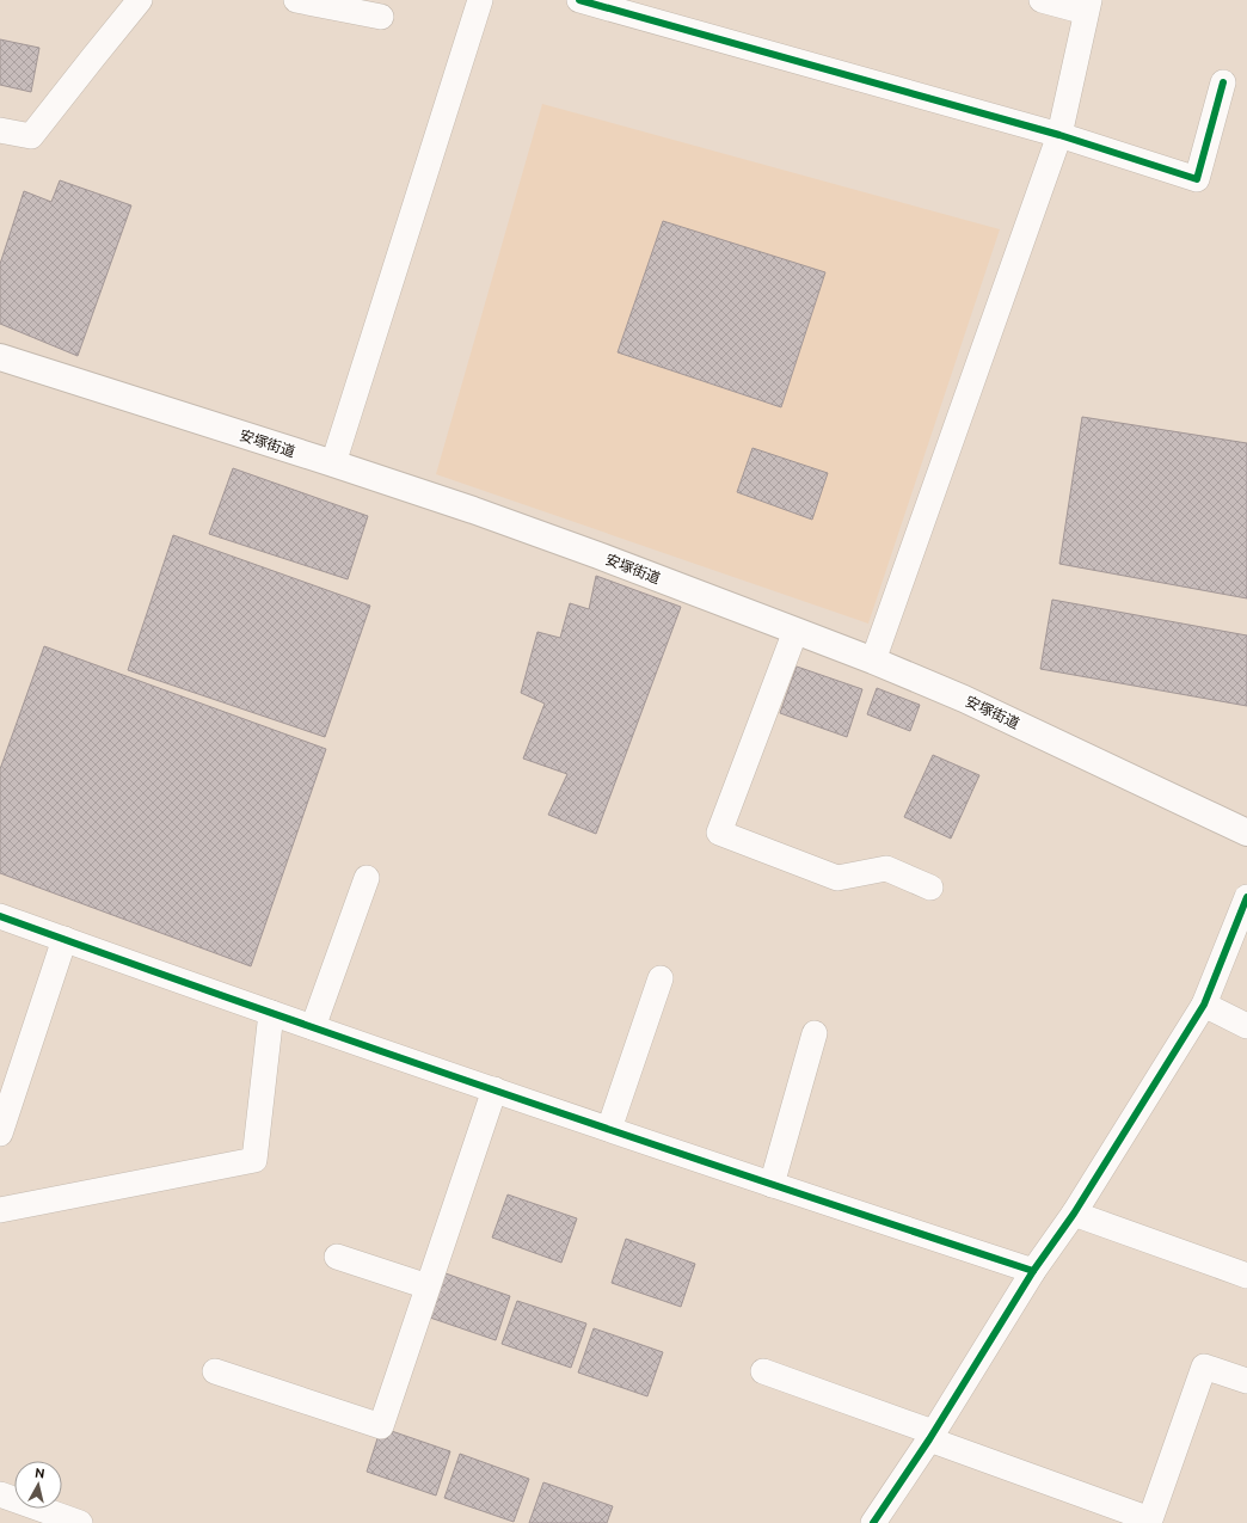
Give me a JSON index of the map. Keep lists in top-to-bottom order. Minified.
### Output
{"streets":{"main road":["安塚街道"]},"north":"top"}
